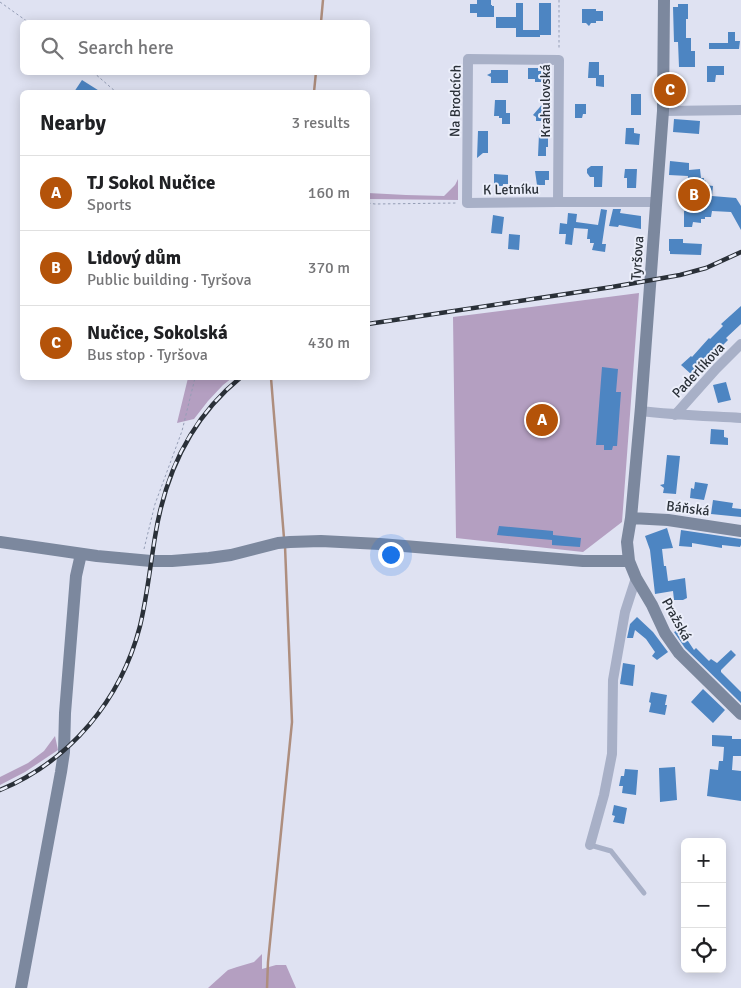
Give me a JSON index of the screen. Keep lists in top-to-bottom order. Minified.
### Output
{"streets":{"street":["Na Brodcích","Krahulovská","K Letníku","Tyršova","Paderlíkova","Báňská","Pražská"]},"crossings":[["Na Brodcích","Krahulovská"],["Na Brodcích","K Letníku"],["Krahulovská","K Letníku"],["K Letníku","Tyršova"],["Tyršova","Paderlíkova"],["Tyršova","Báňská"],["Tyršova","Pražská"],["Báňská","Pražská"]],"page":{"search":"Search here","pins":["C","B","A"],"heading":["Nearby","3 results"],"list":[{"mark":"A","name":"TJ Sokol Nučice","note":"Sports","value":"160 m"},{"mark":"B","name":"Lidový dům","note":"Public building · Tyršova","value":"370 m"},{"mark":"C","name":"Nučice, Sokolská","note":"Bus stop · Tyršova","value":"430 m"}],"map_buttons":["+","−"]}}
